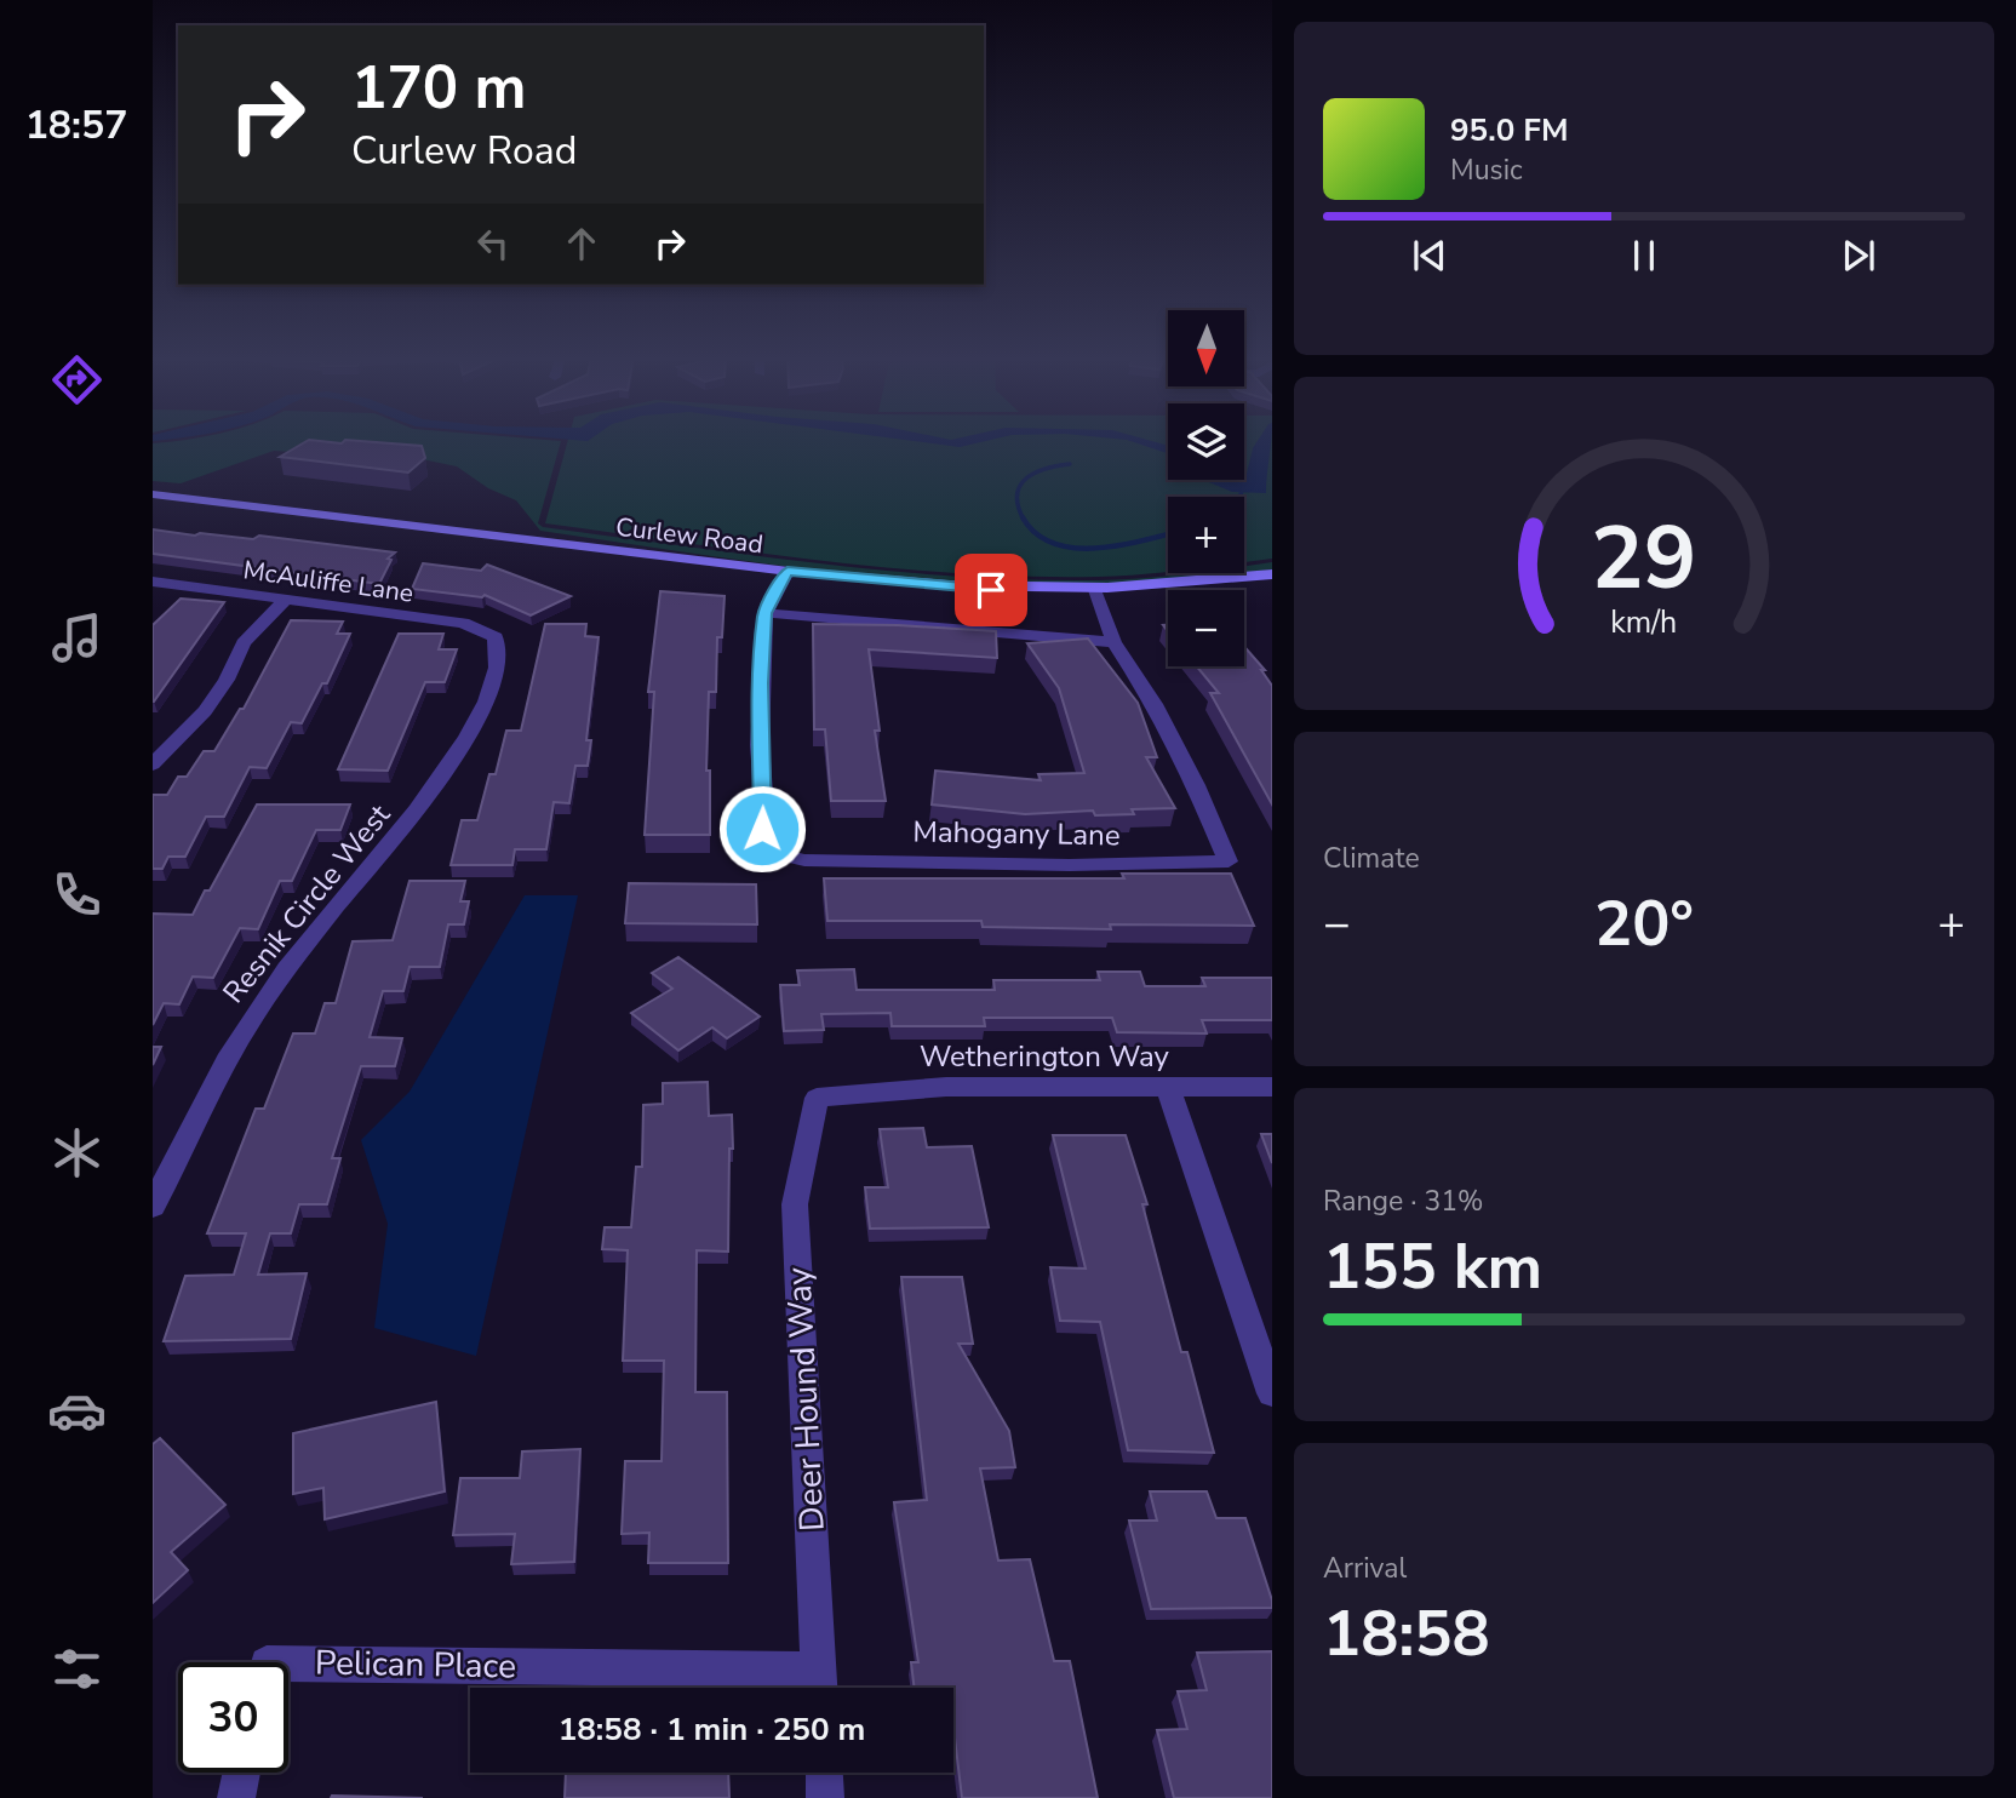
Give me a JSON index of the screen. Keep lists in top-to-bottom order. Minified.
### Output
{"streets":{"main road":["Curlew Road"],"street":["McAuliffe Lane","Mahogany Lane","Resnik Circle West","Wetherington Way","Deer Hound Way","Pelican Place"]},"crossings":[["McAuliffe Lane","Resnik Circle West"],["Wetherington Way","Deer Hound Way"],["Deer Hound Way","Pelican Place"]],"north":"bottom","page":{"tabs":"18:57","turn":["170 m","Curlew Road"],"song":["95.0 FM","Music"],"map_buttons":["+","−"],"tile":["Climate",["Range · 31%","155 km"],["Arrival","18:58"]],"heat":["−","20°","+"],"limit":"30","trip":"18:58 · 1 min · 250 m","gauge":["29","km/h"]}}
